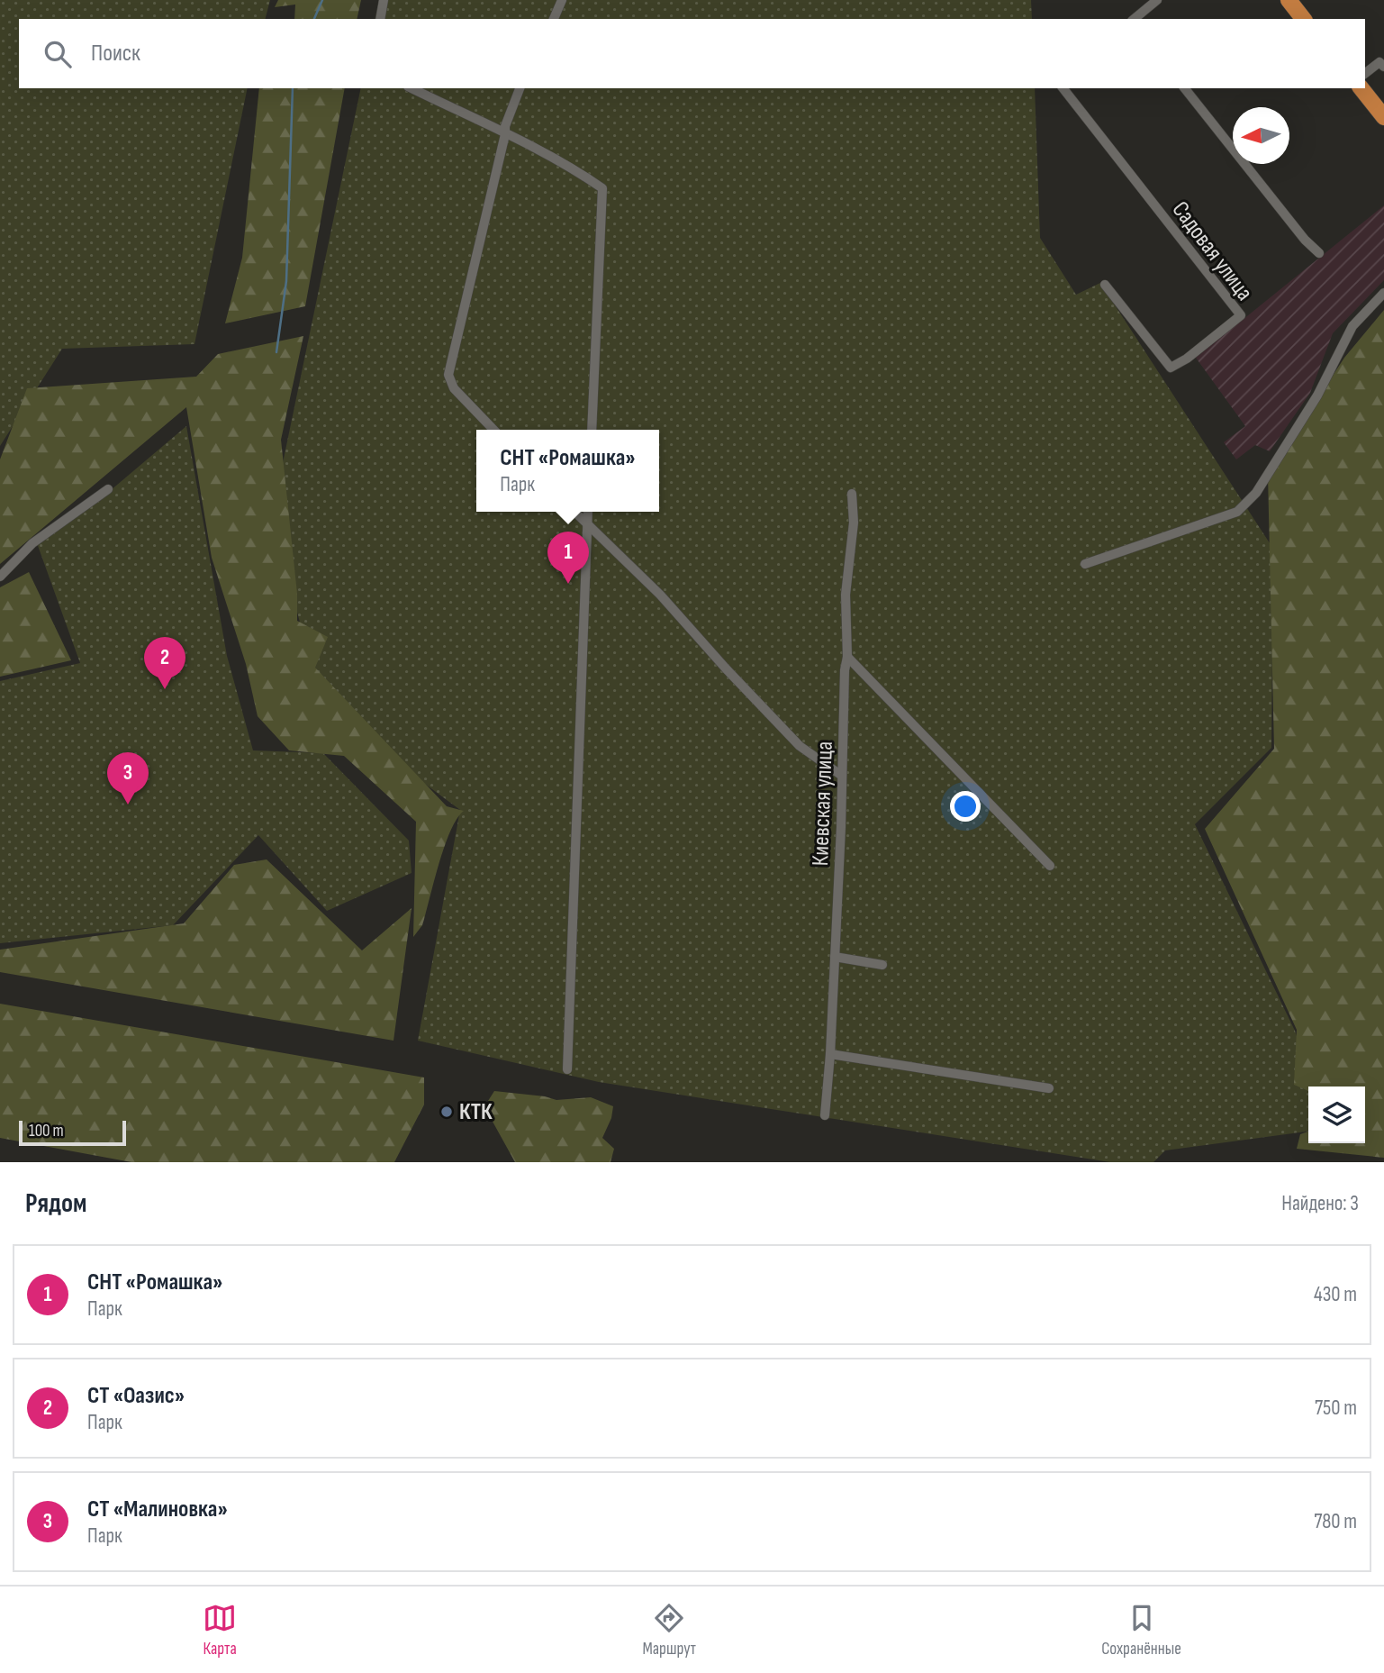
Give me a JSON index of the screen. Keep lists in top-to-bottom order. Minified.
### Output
{"streets":{"street":["Садовая улица","Киевская улица"]},"places":["КТК"],"scale_bar":"100 m","north":"left","page":{"search":"Поиск","popup":["СНТ «Ромашка»","Парк"],"pins":["1","2","3"],"scale":"100 m","heading":["Рядом","Найдено: 3"],"list":[{"mark":"1","name":"СНТ «Ромашка»","note":"Парк","value":"430 m"},{"mark":"2","name":"СТ «Оазис»","note":"Парк","value":"750 m"},{"mark":"3","name":"СТ «Малиновка»","note":"Парк","value":"780 m"}],"nav":["Карта","Маршрут","Сохранённые"]}}
